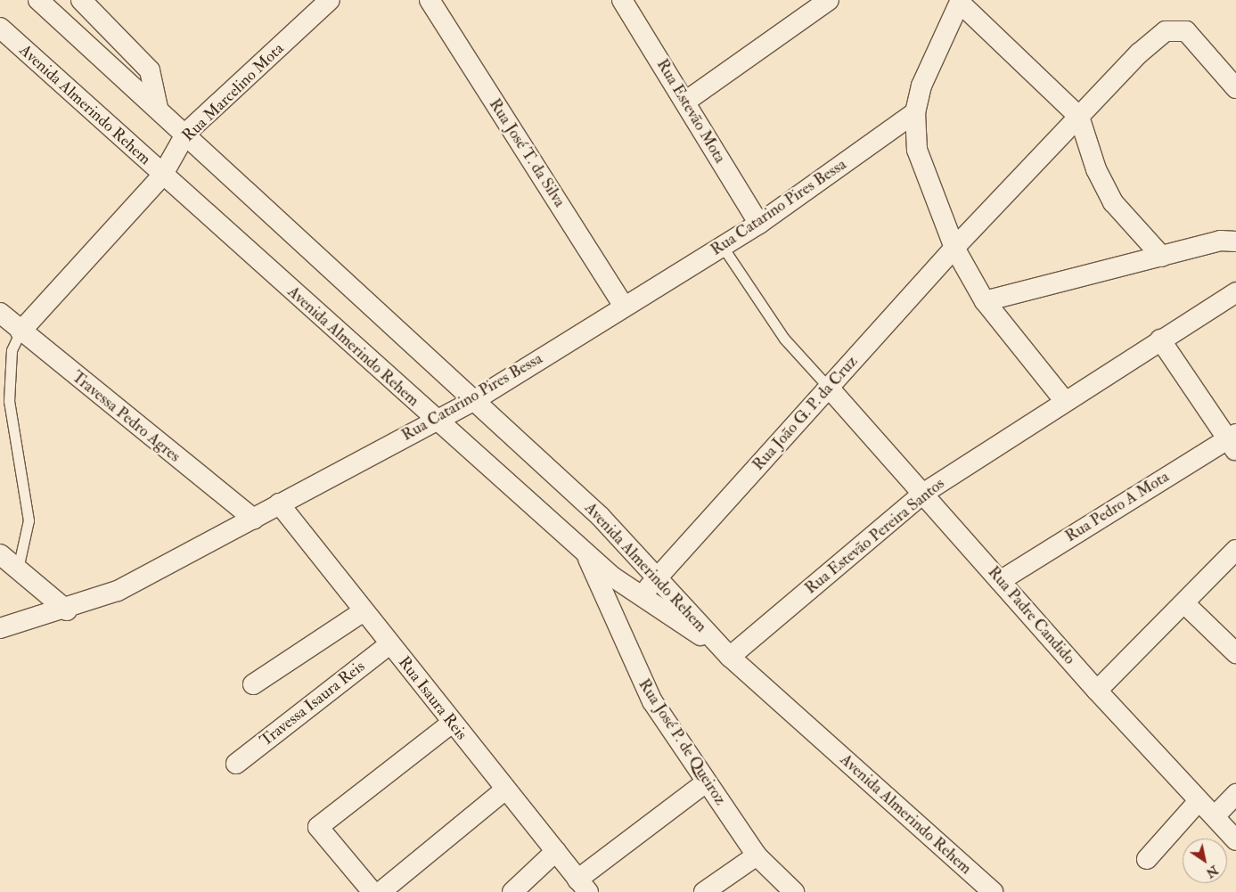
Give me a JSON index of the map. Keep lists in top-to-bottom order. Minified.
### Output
{"streets":{"street":["Rua Marcelino Mota","Avenida Almerindo Rehem","Rua Estevão Mota","Rua José T. da Silva","Rua Catarino Pires Bessa","Rua João G. P. da Cruz","Travessa Pedro Agres","Rua Pedro A Mota","Rua Estevão Pereira Santos","Rua Padre Candido","Rua Isaura Reis","Travessa Isaura Reis","Rua José P. de Queiroz"]},"crossings":[["Rua Marcelino Mota","Avenida Almerindo Rehem"],["Rua Marcelino Mota","Travessa Pedro Agres"],["Avenida Almerindo Rehem","Rua Catarino Pires Bessa"],["Avenida Almerindo Rehem","Rua João G. P. da Cruz"],["Avenida Almerindo Rehem","Rua Estevão Pereira Santos"],["Avenida Almerindo Rehem","Rua José P. de Queiroz"],["Rua Estevão Mota","Rua Catarino Pires Bessa"],["Rua José T. da Silva","Rua Catarino Pires Bessa"],["Rua Catarino Pires Bessa","Travessa Pedro Agres"],["Rua Catarino Pires Bessa","Rua Isaura Reis"],["Rua João G. P. da Cruz","Rua Padre Candido"],["Rua Pedro A Mota","Rua Padre Candido"],["Rua Estevão Pereira Santos","Rua Padre Candido"],["Rua Isaura Reis","Travessa Isaura Reis"]],"north":"bottom right"}
